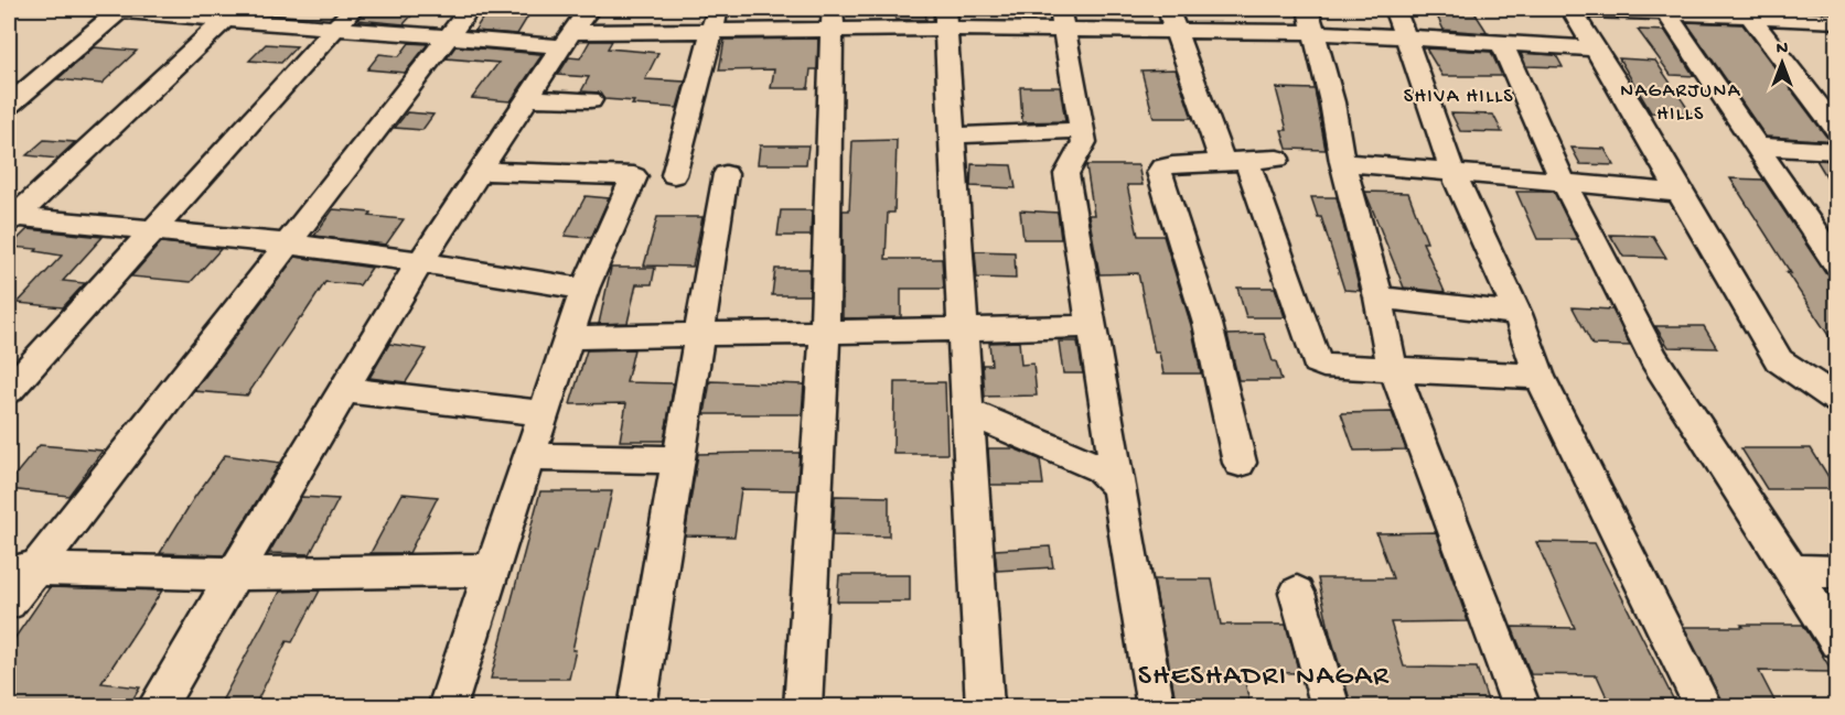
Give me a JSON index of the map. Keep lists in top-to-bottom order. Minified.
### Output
{"districts":["NAGARJUNA HILLS","SHIVA HILLS","SHESHADRI NAGAR"],"north":"top"}
